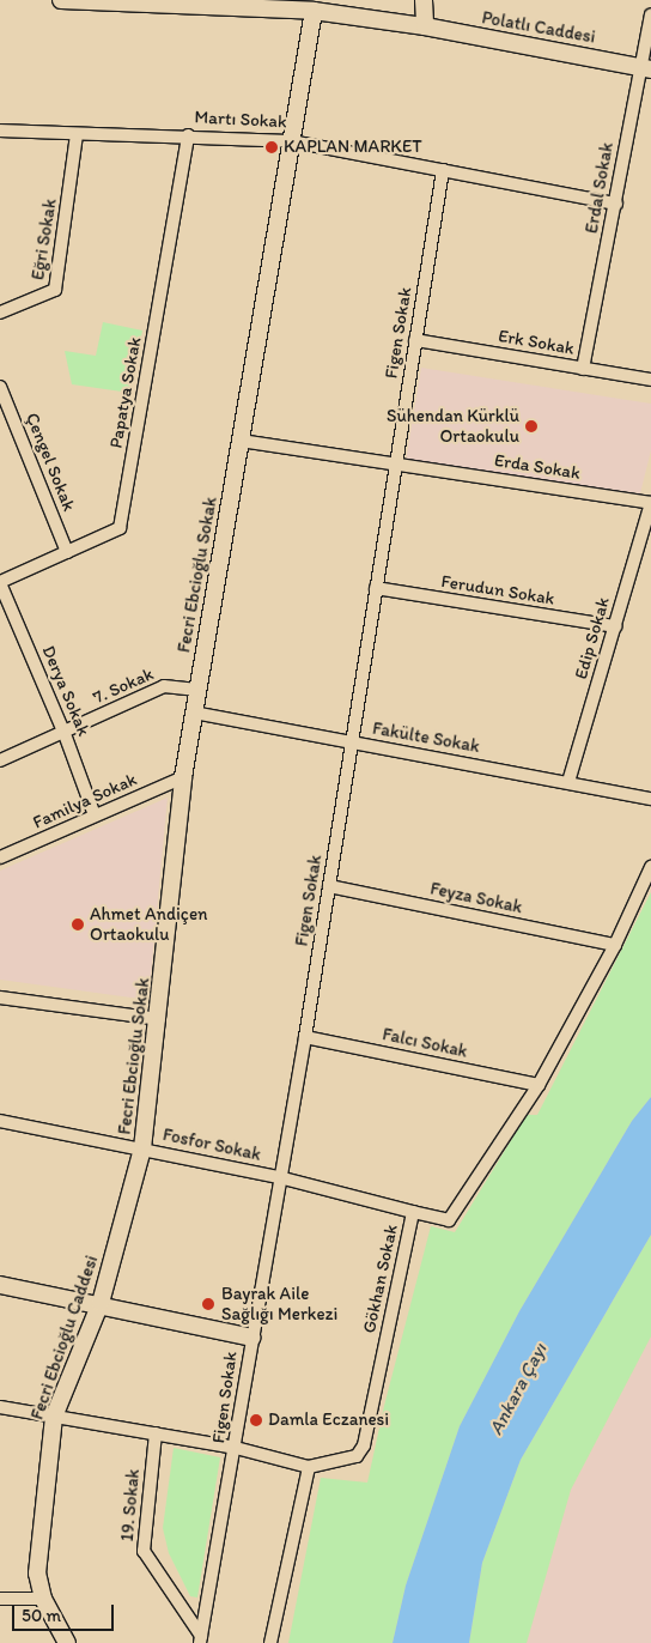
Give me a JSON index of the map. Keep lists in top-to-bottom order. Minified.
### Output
{"streets":{"street":["Polatlı Caddesi","Martı Sokak","Erdal Sokak","Eğri Sokak","Figen Sokak","Erk Sokak","Papatya Sokak","Çengel Sokak","Erda Sokak","Fecri Ebcioğlu Sokak","Ferudun Sokak","Edip Sokak","7. Sokak","Derya Sokak","Fakülte Sokak","Familya Sokak","Feyza Sokak","Falcı Sokak","Fosfor Sokak","Gökhan Sokak","Fecri Ebcioğlu Caddesi","19. Sokak"]},"crossings":[["Polatlı Caddesi","Erdal Sokak"],["Polatlı Caddesi","Fecri Ebcioğlu Sokak"],["Martı Sokak","Erdal Sokak"],["Martı Sokak","Eğri Sokak"],["Martı Sokak","Figen Sokak"],["Martı Sokak","Papatya Sokak"],["Martı Sokak","Fecri Ebcioğlu Sokak"],["Erdal Sokak","Erk Sokak"],["Figen Sokak","Erk Sokak"],["Figen Sokak","Erda Sokak"],["Figen Sokak","Ferudun Sokak"],["Figen Sokak","Fakülte Sokak"],["Figen Sokak","Feyza Sokak"],["Figen Sokak","Falcı Sokak"],["Figen Sokak","Fosfor Sokak"],["Figen Sokak","19. Sokak"],["Papatya Sokak","Çengel Sokak"],["Papatya Sokak","Derya Sokak"],["Erda Sokak","Fecri Ebcioğlu Sokak"],["Erda Sokak","Edip Sokak"],["Fecri Ebcioğlu Sokak","7. Sokak"],["Fecri Ebcioğlu Sokak","Fakülte Sokak"],["Fecri Ebcioğlu Sokak","Familya Sokak"],["Fecri Ebcioğlu Sokak","Fosfor Sokak"],["Fecri Ebcioğlu Sokak","Fecri Ebcioğlu Caddesi"],["Ferudun Sokak","Edip Sokak"],["Edip Sokak","Fakülte Sokak"],["7. Sokak","Derya Sokak"],["Derya Sokak","Familya Sokak"],["Feyza Sokak","Gökhan Sokak"],["Falcı Sokak","Gökhan Sokak"],["Fosfor Sokak","Gökhan Sokak"],["Fosfor Sokak","Fecri Ebcioğlu Caddesi"]],"water":["Ankara Çayı"],"places":["KAPLAN MARKET","Sühendan Kürklü Ortaokulu","Ahmet Andiçen Ortaokulu","Bayrak Aile Sağlığı Merkezi","Damla Eczanesi"],"scale_bar":"50 m"}
